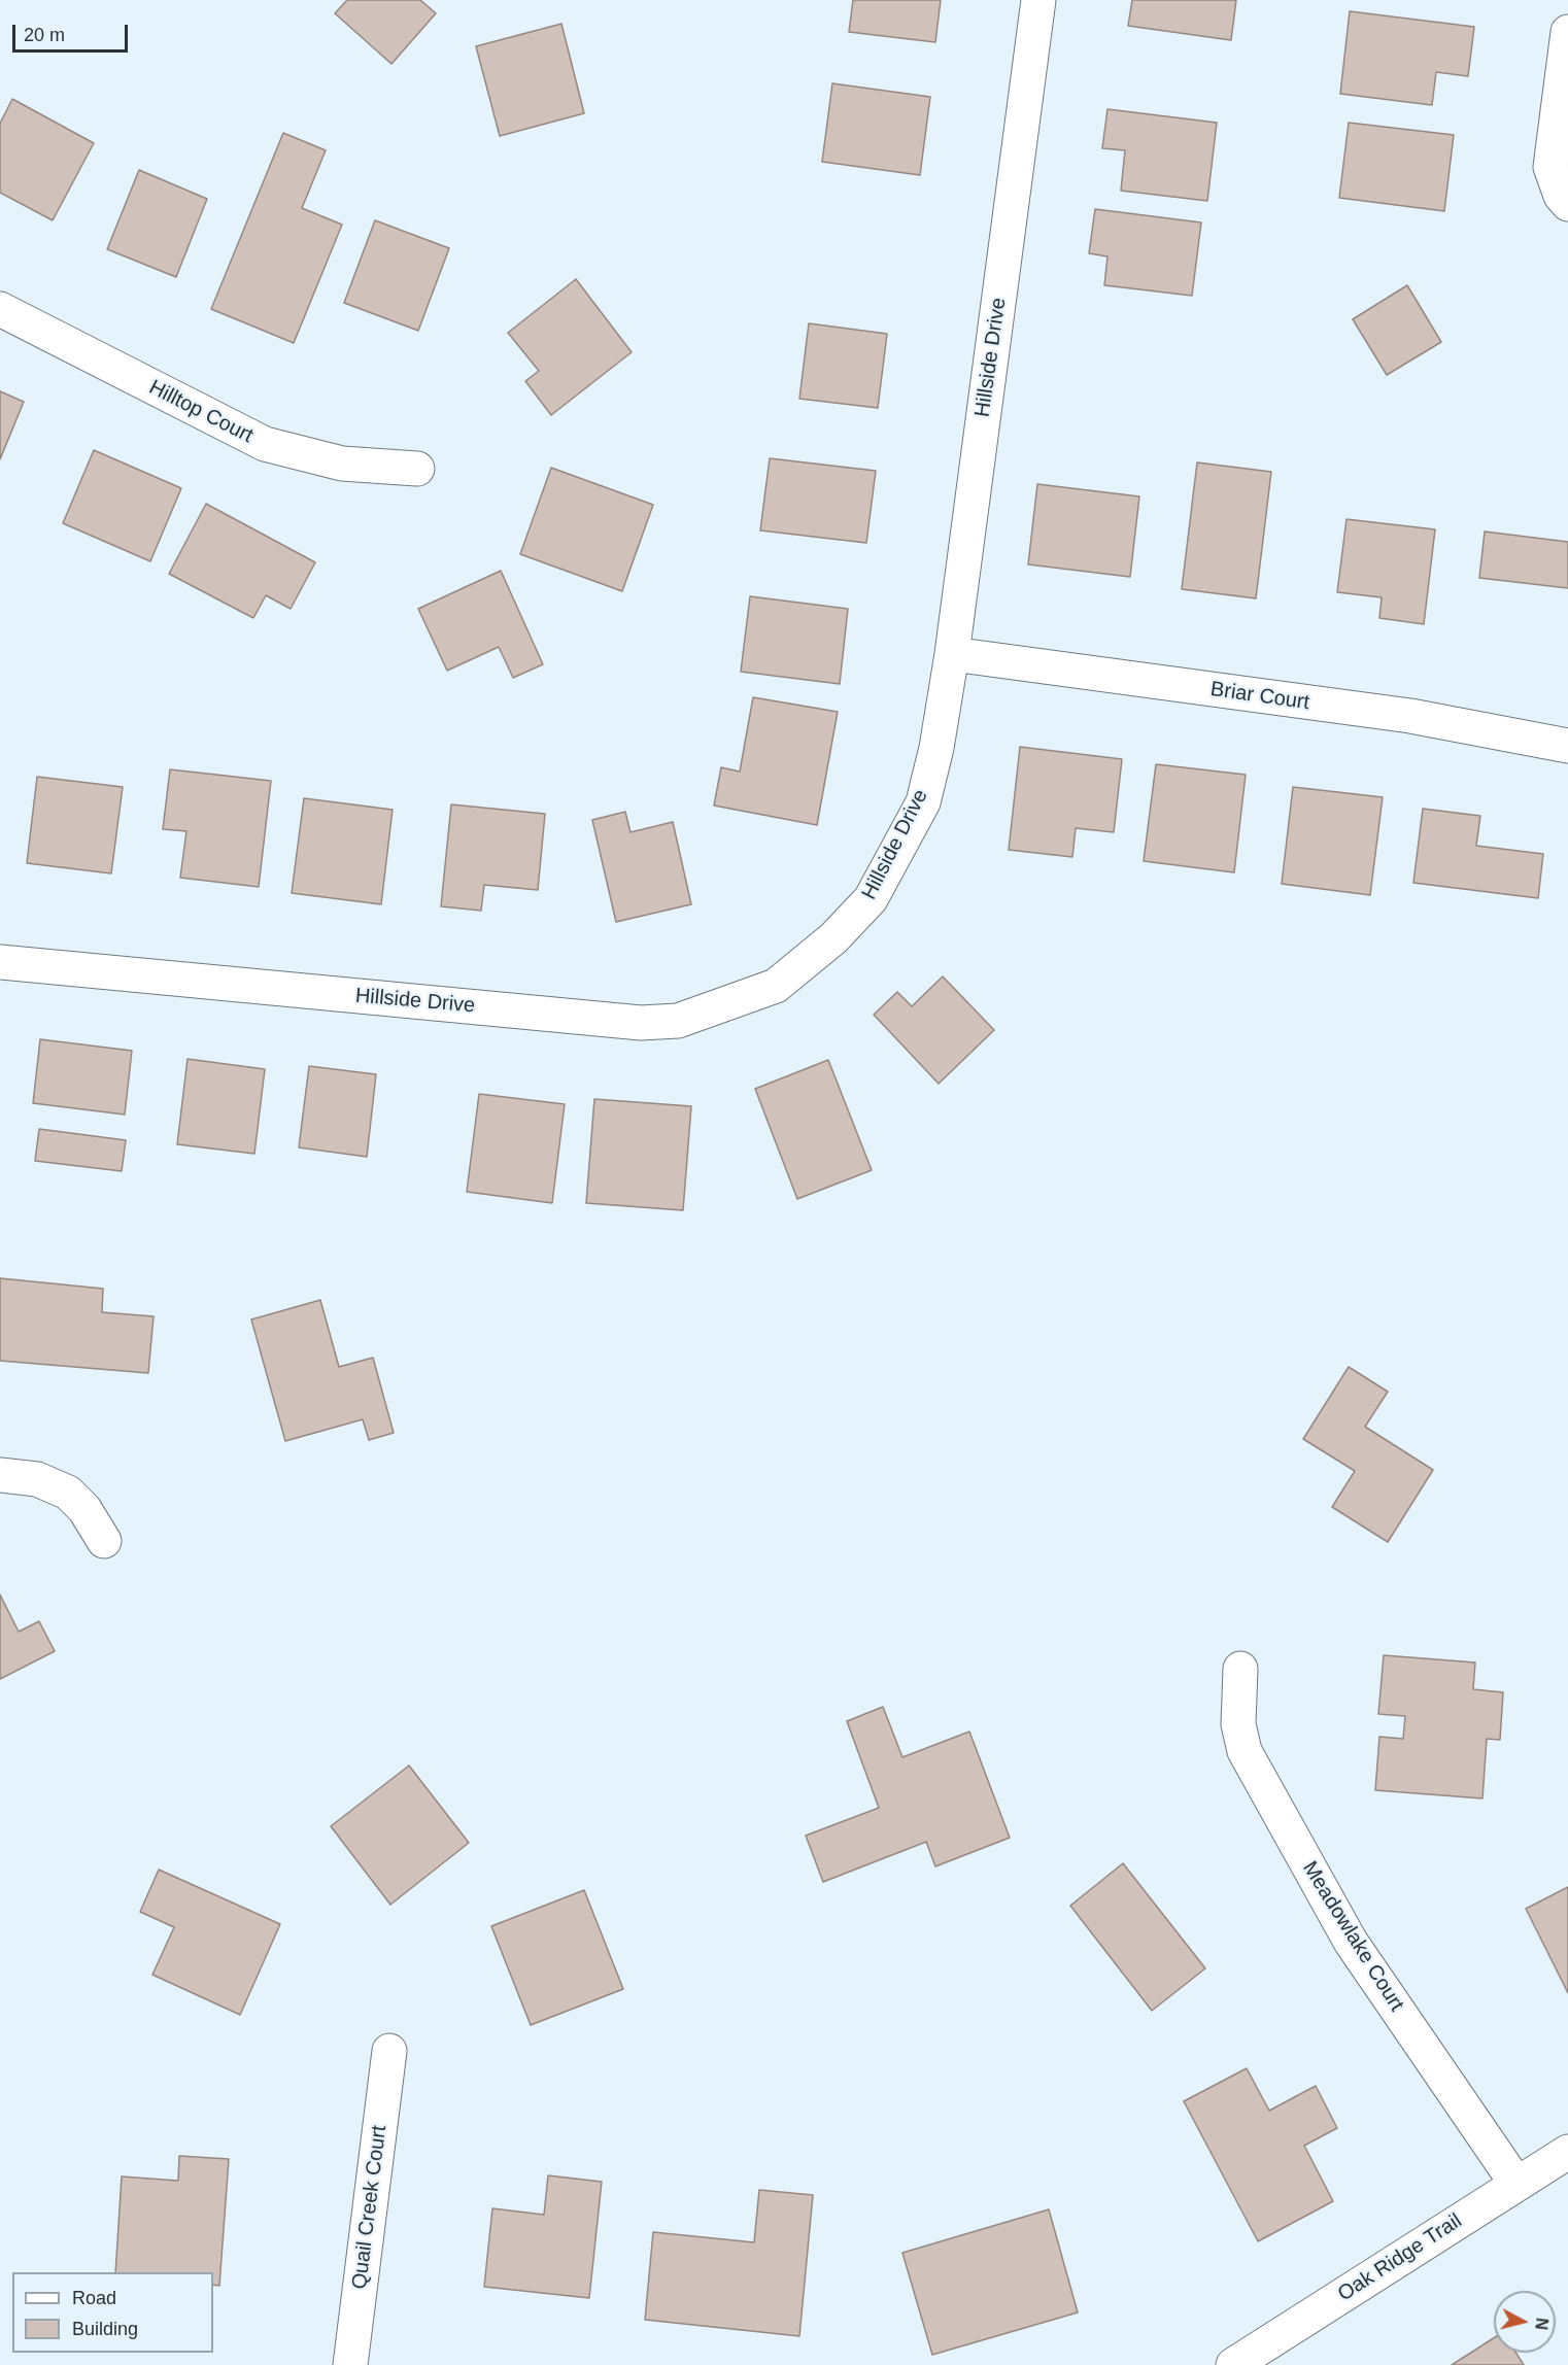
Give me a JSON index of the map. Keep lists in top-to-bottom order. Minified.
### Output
{"streets":{"street":["Hillside Drive","Hilltop Court","Briar Court","Meadowlake Court","Quail Creek Court","Oak Ridge Trail"]},"crossings":[["Hillside Drive","Briar Court"],["Meadowlake Court","Oak Ridge Trail"]],"legend":["Road","Building"],"scale_bar":"20 m","north":"right"}
